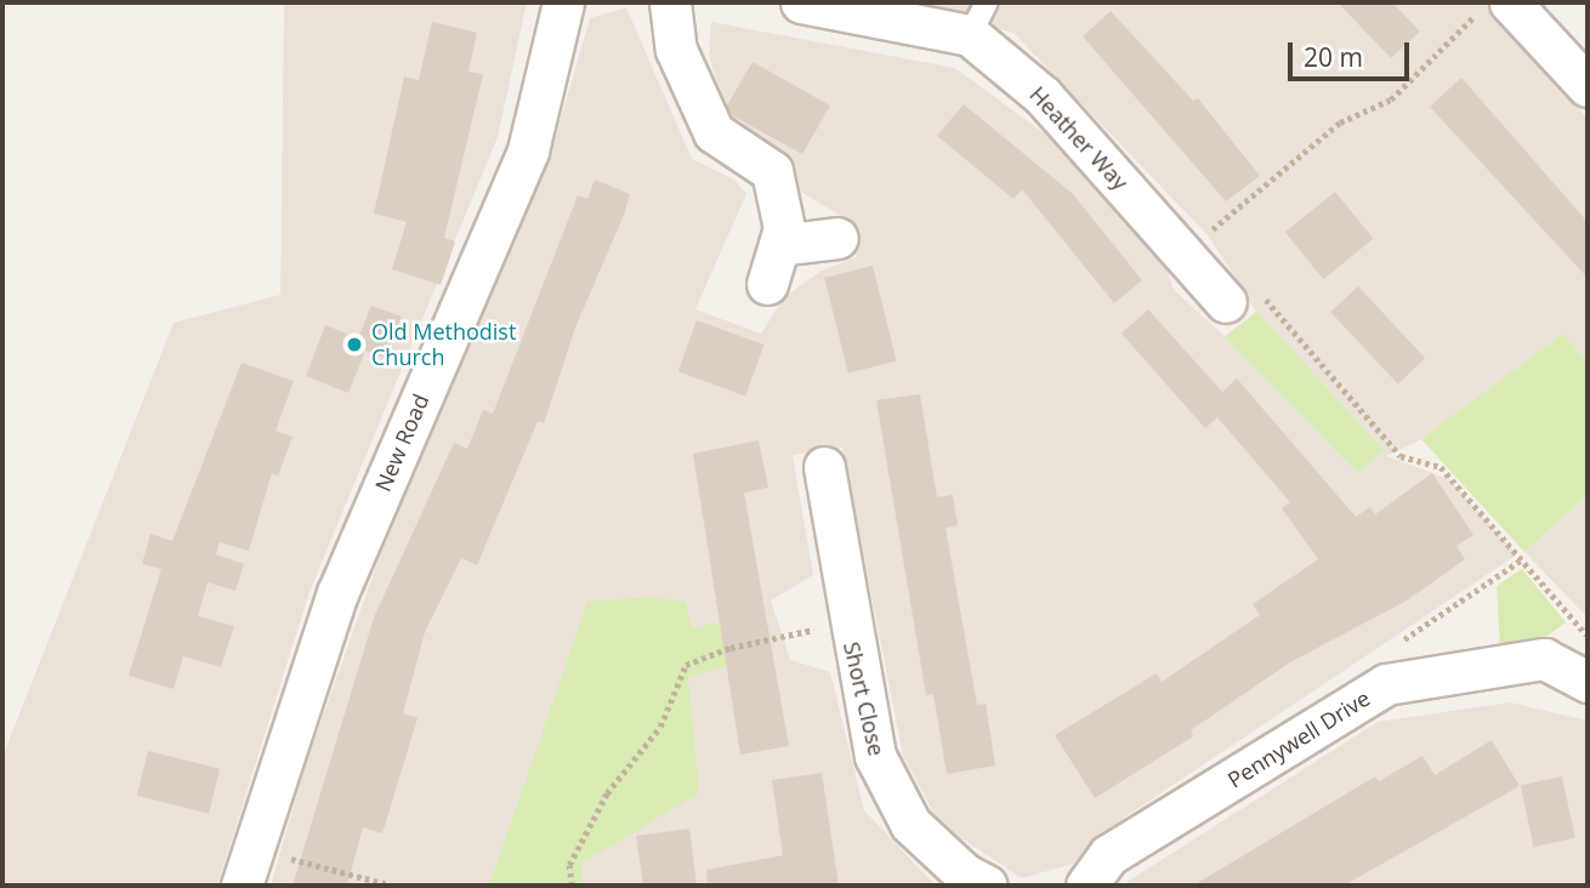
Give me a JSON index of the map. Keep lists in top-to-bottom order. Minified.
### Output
{"streets":{"street":["Heather Way","New Road","Short Close","Pennywell Drive"]},"places":["Old Methodist Church"],"scale_bar":"20 m"}
